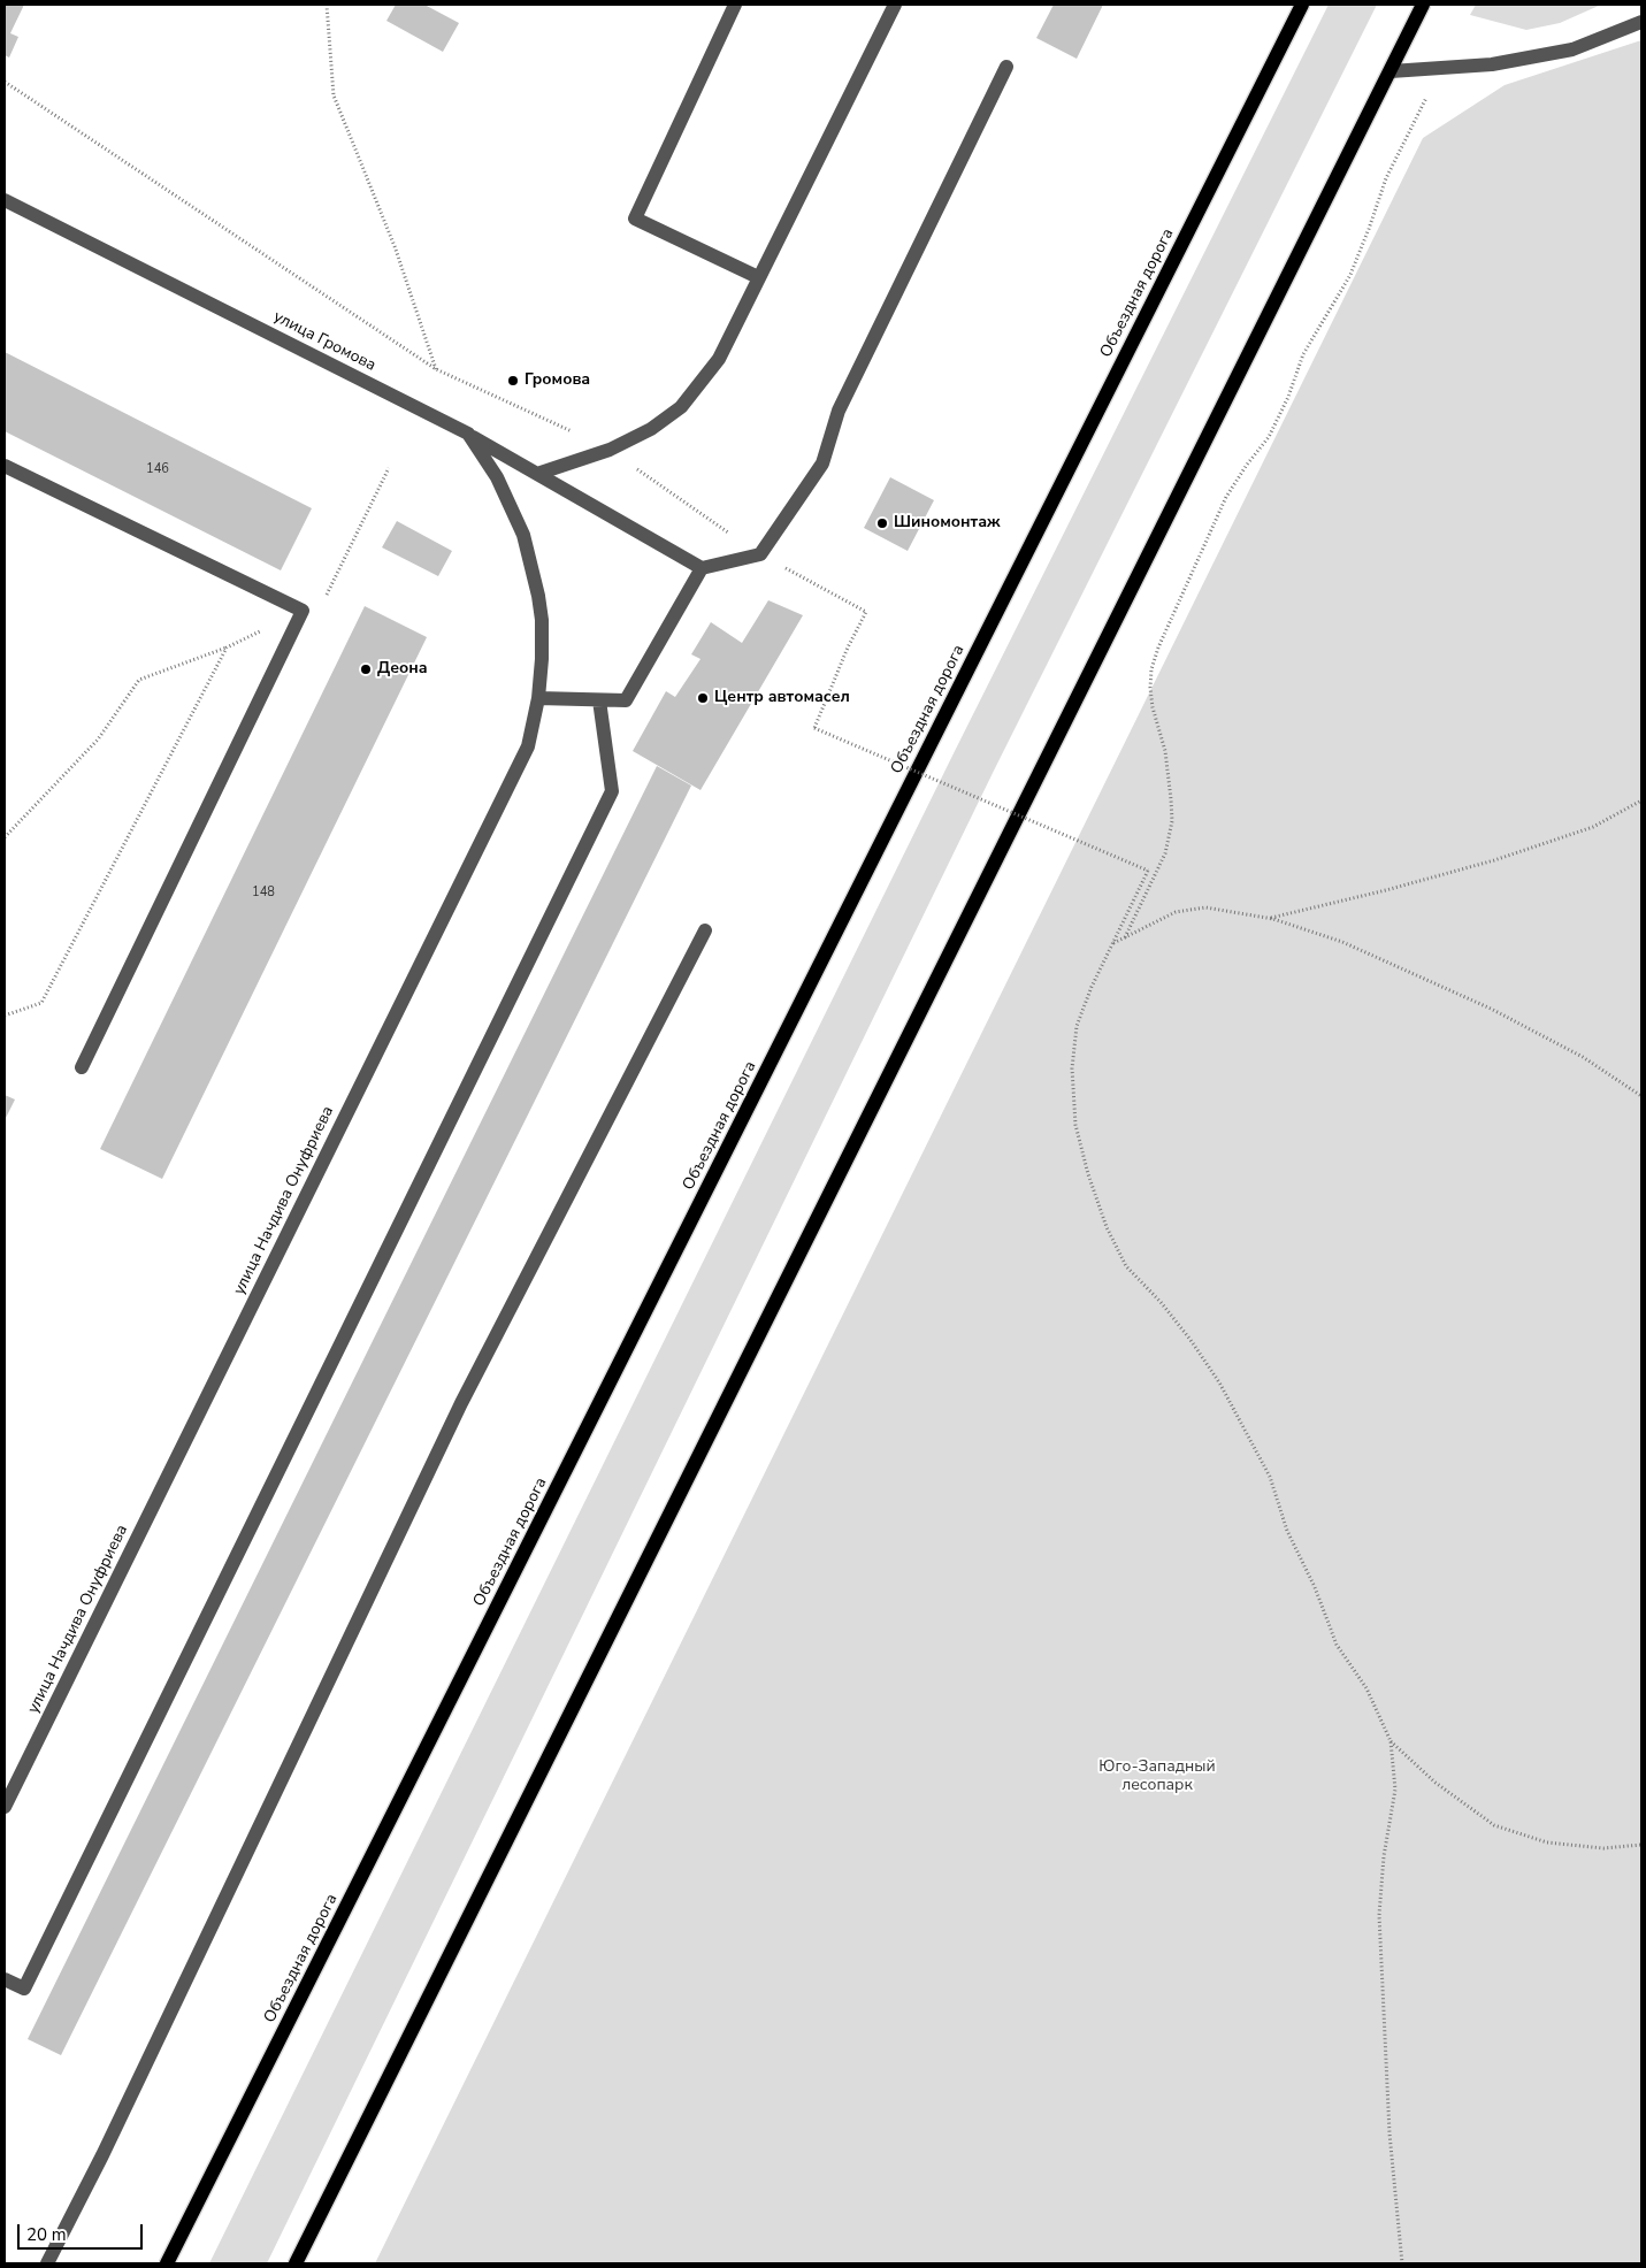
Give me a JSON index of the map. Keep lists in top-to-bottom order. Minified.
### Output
{"streets":{"main road":["Объездная дорога"],"street":["улица Громова","улица Начдива Онуфриева"]},"crossings":[["улица Громова","улица Начдива Онуфриева"]],"parks":["Юго-Западный лесопарк"],"places":["Громова","Шиномонтаж","Деона","Центр автомасел"],"house_numbers":["146","148"],"scale_bar":"20 m"}
